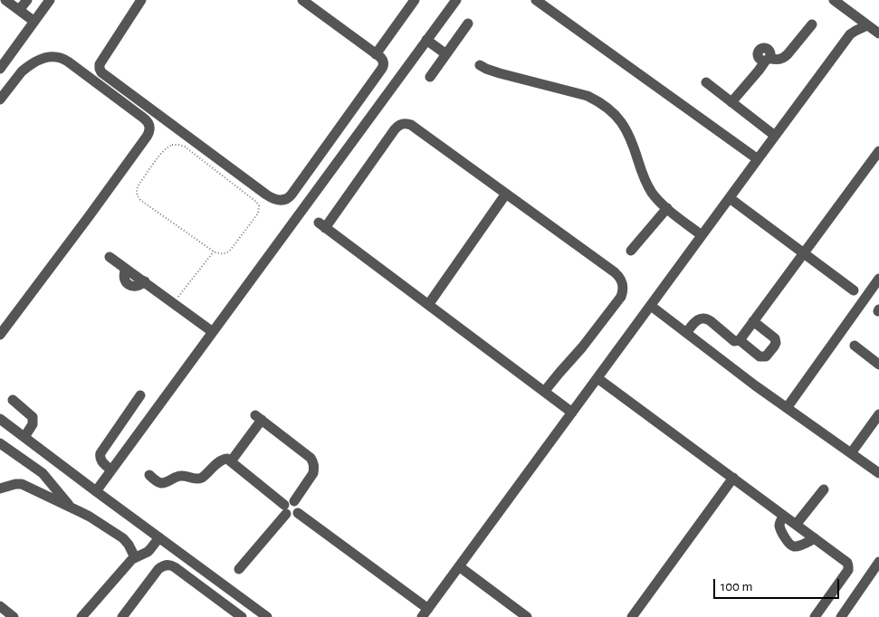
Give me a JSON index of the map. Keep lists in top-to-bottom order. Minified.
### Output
{"scale_bar":"100 m"}
